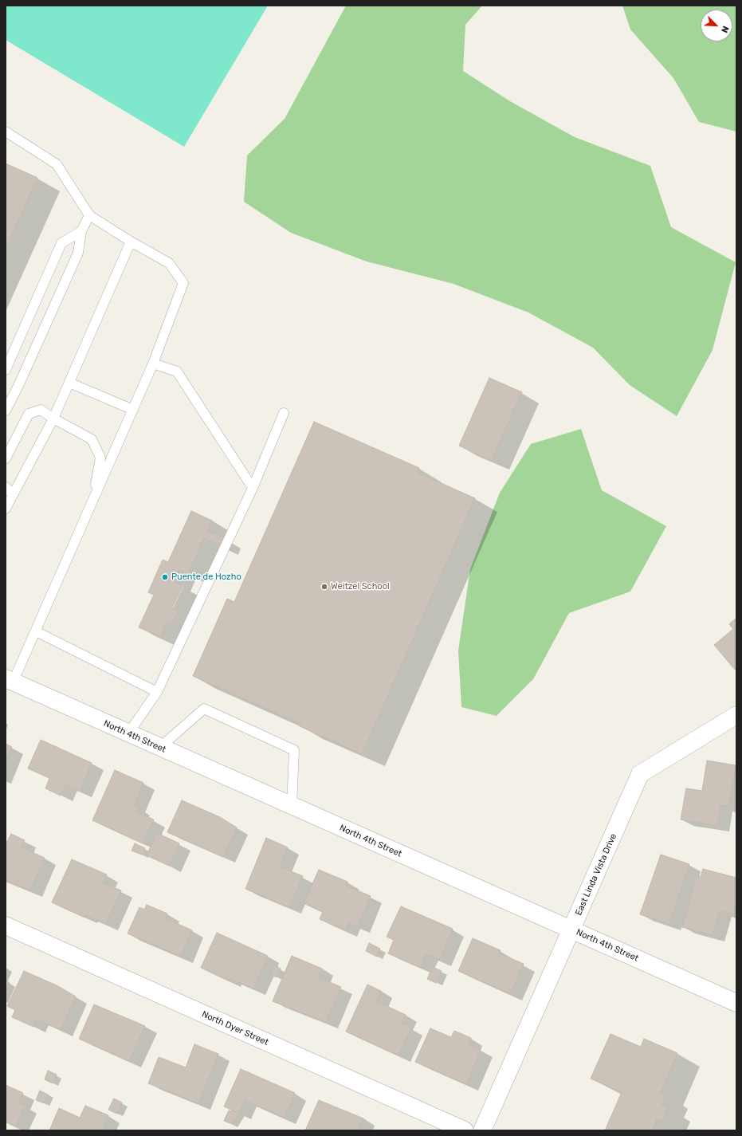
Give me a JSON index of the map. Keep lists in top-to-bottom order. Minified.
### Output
{"streets":{"street":["North 4th Street","East Linda Vista Drive","North Dyer Street"]},"crossings":[["North 4th Street","East Linda Vista Drive"]],"places":["Puente de Hozho","Weitzel School"],"north":"bottom right"}
